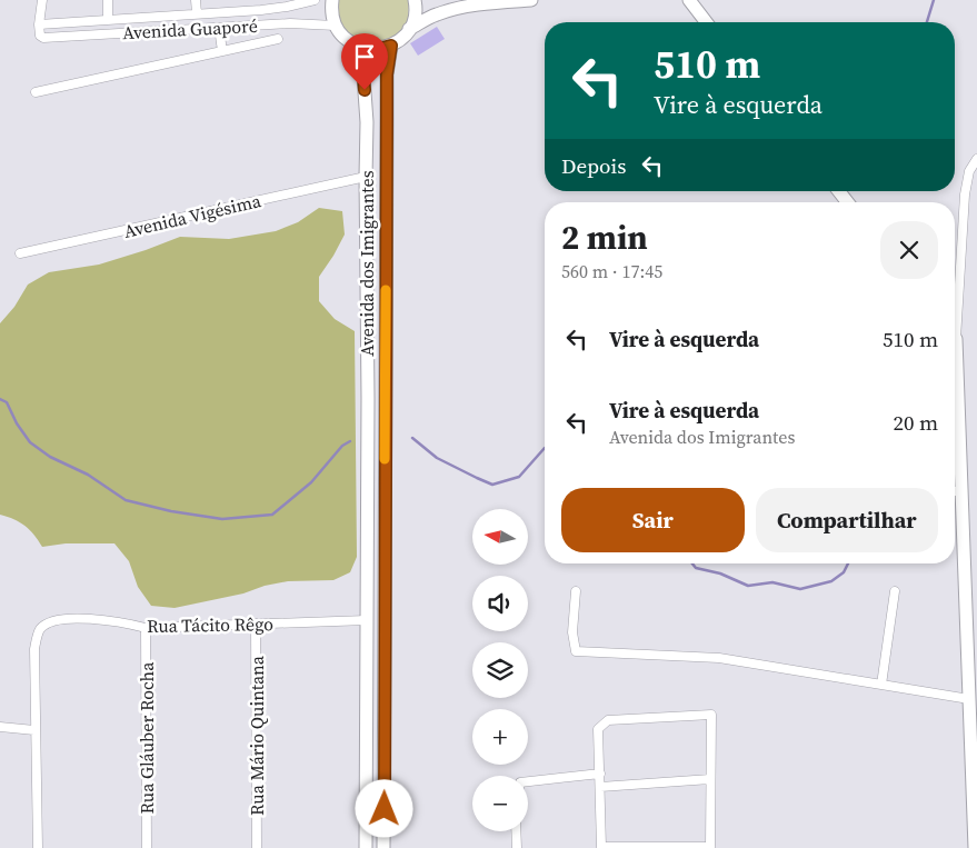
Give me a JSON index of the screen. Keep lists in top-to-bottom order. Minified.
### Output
{"streets":{"main road":["Avenida dos Imigrantes"],"street":["Avenida Guaporé","Avenida Vigésima","Rua Tácito Rêgo","Rua Mário Quintana","Rua Gláuber Rocha"]},"crossings":[["Avenida Vigésima","Avenida dos Imigrantes"],["Avenida dos Imigrantes","Rua Tácito Rêgo"],["Rua Tácito Rêgo","Rua Mário Quintana"],["Rua Tácito Rêgo","Rua Gláuber Rocha"]],"north":"left","page":{"turn":["510 m","Vire à esquerda"],"then":"Depois","heading":["2 min","560 m · 17:45"],"list":[{"name":"Vire à esquerda","value":"510 m"},{"name":"Vire à esquerda","note":"Avenida dos Imigrantes","value":"20 m"}],"buttons":["Sair","Compartilhar"],"map_buttons":["+","−"]}}
